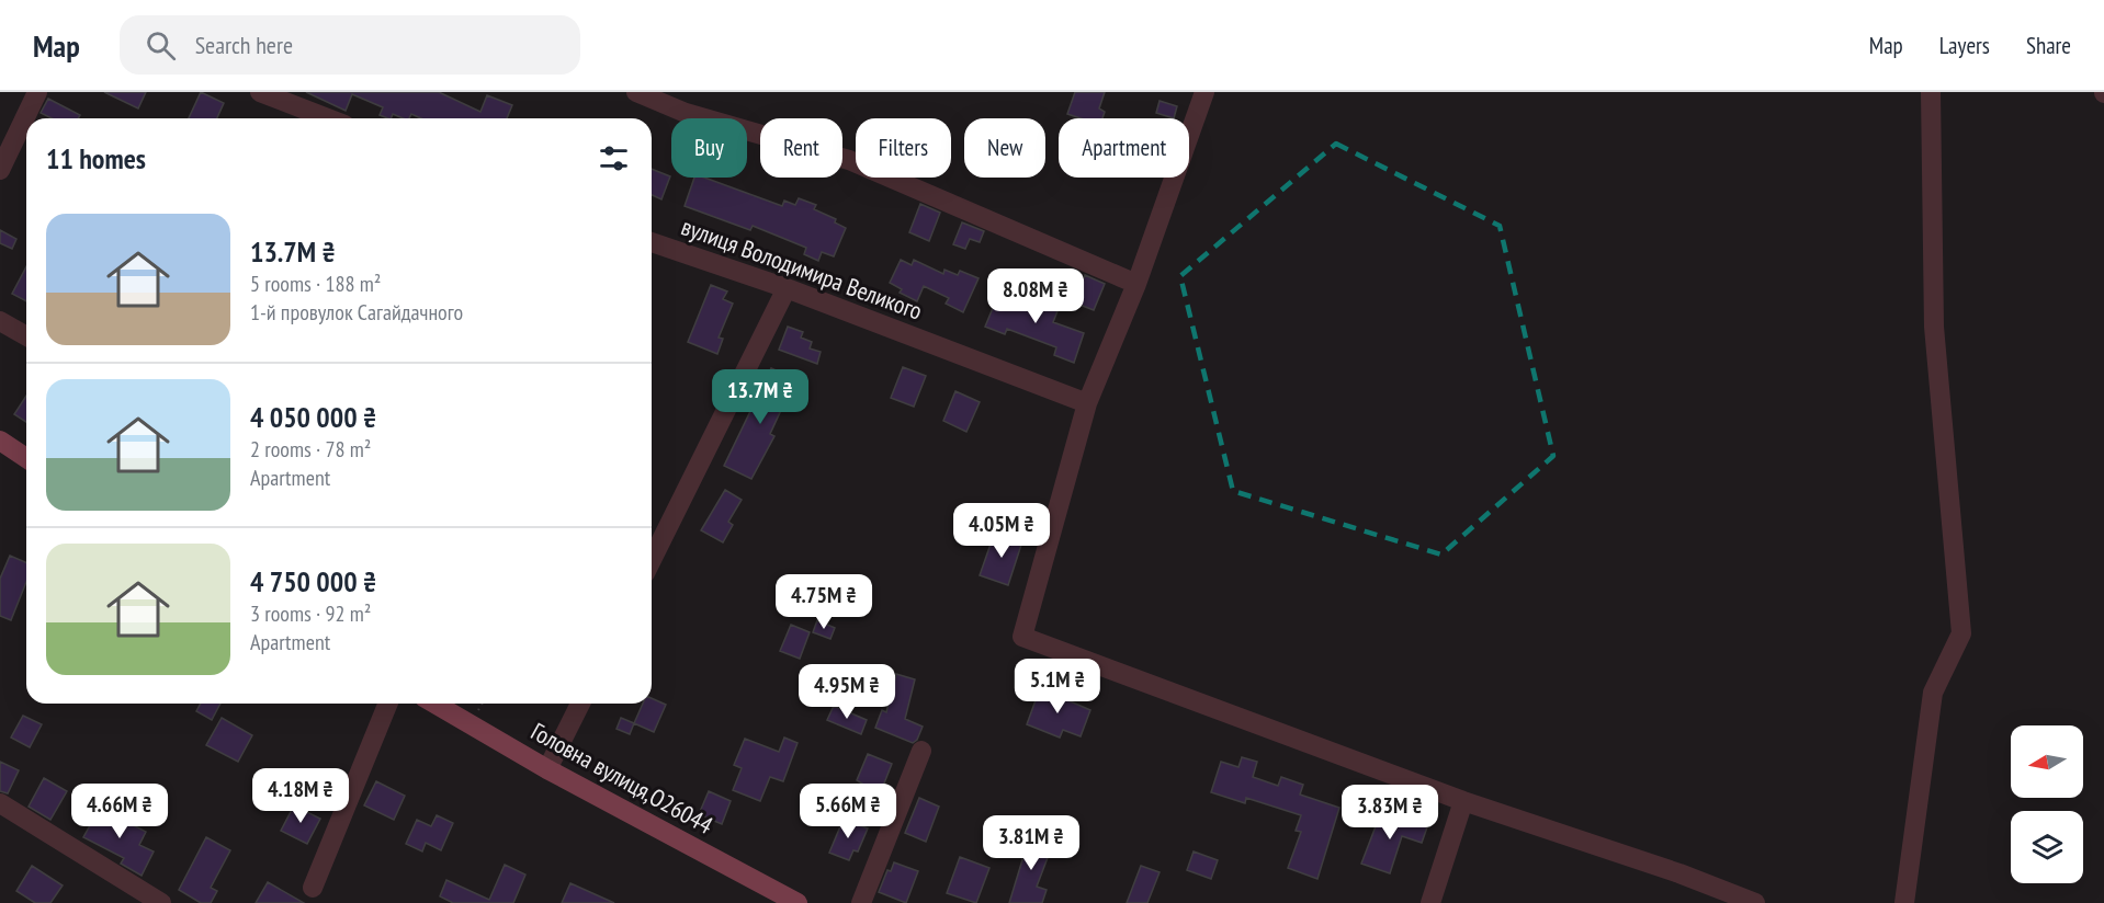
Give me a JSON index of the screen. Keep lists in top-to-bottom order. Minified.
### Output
{"streets":{"main road":["Головна вулиця,О26044"],"street":["вулиця Володимира Великого"]},"north":"left","page":{"header":"Map","search":"Search here","nav":["Map","Layers","Share"],"chip":["Buy","Rent","Filters","New","Apartment"],"heading":"11 homes","list":[{"name":"13.7M ₴","note":"5 rooms · 188 m² · 1-й провулок Сагайдачного"},{"name":"4 050 000 ₴","note":"2 rooms · 78 m² · Apartment"},{"name":"4 750 000 ₴","note":"3 rooms · 92 m² · Apartment"}],"price":["8.08M ₴","13.7M ₴","4.05M ₴","4.75M ₴","5.1M ₴","4.95M ₴","4.18M ₴","4.66M ₴","5.66M ₴","3.83M ₴","3.81M ₴"]}}
